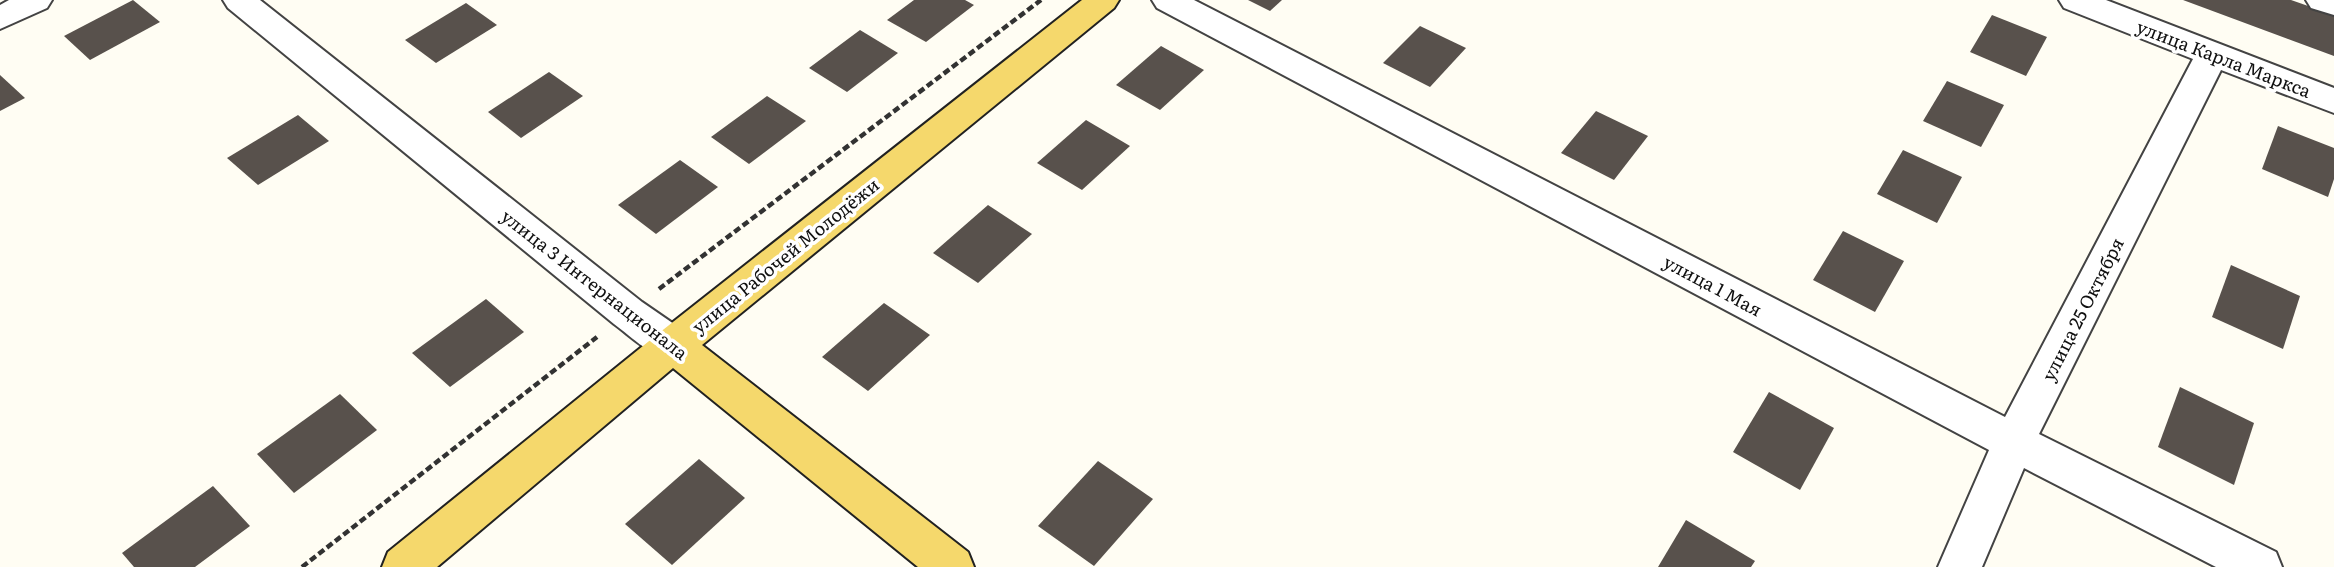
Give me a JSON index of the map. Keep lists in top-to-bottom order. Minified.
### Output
{"streets":{"main road":["улица Рабочей Молодёжи","улица 3 Интернационала"],"street":["улица Карла Маркса","улица 1 Мая","улица 25 Октября"]},"crossings":[["улица Карла Маркса","улица 25 Октября"],["улица Рабочей Молодёжи","улица 3 Интернационала"],["улица 1 Мая","улица 25 Октября"]]}
